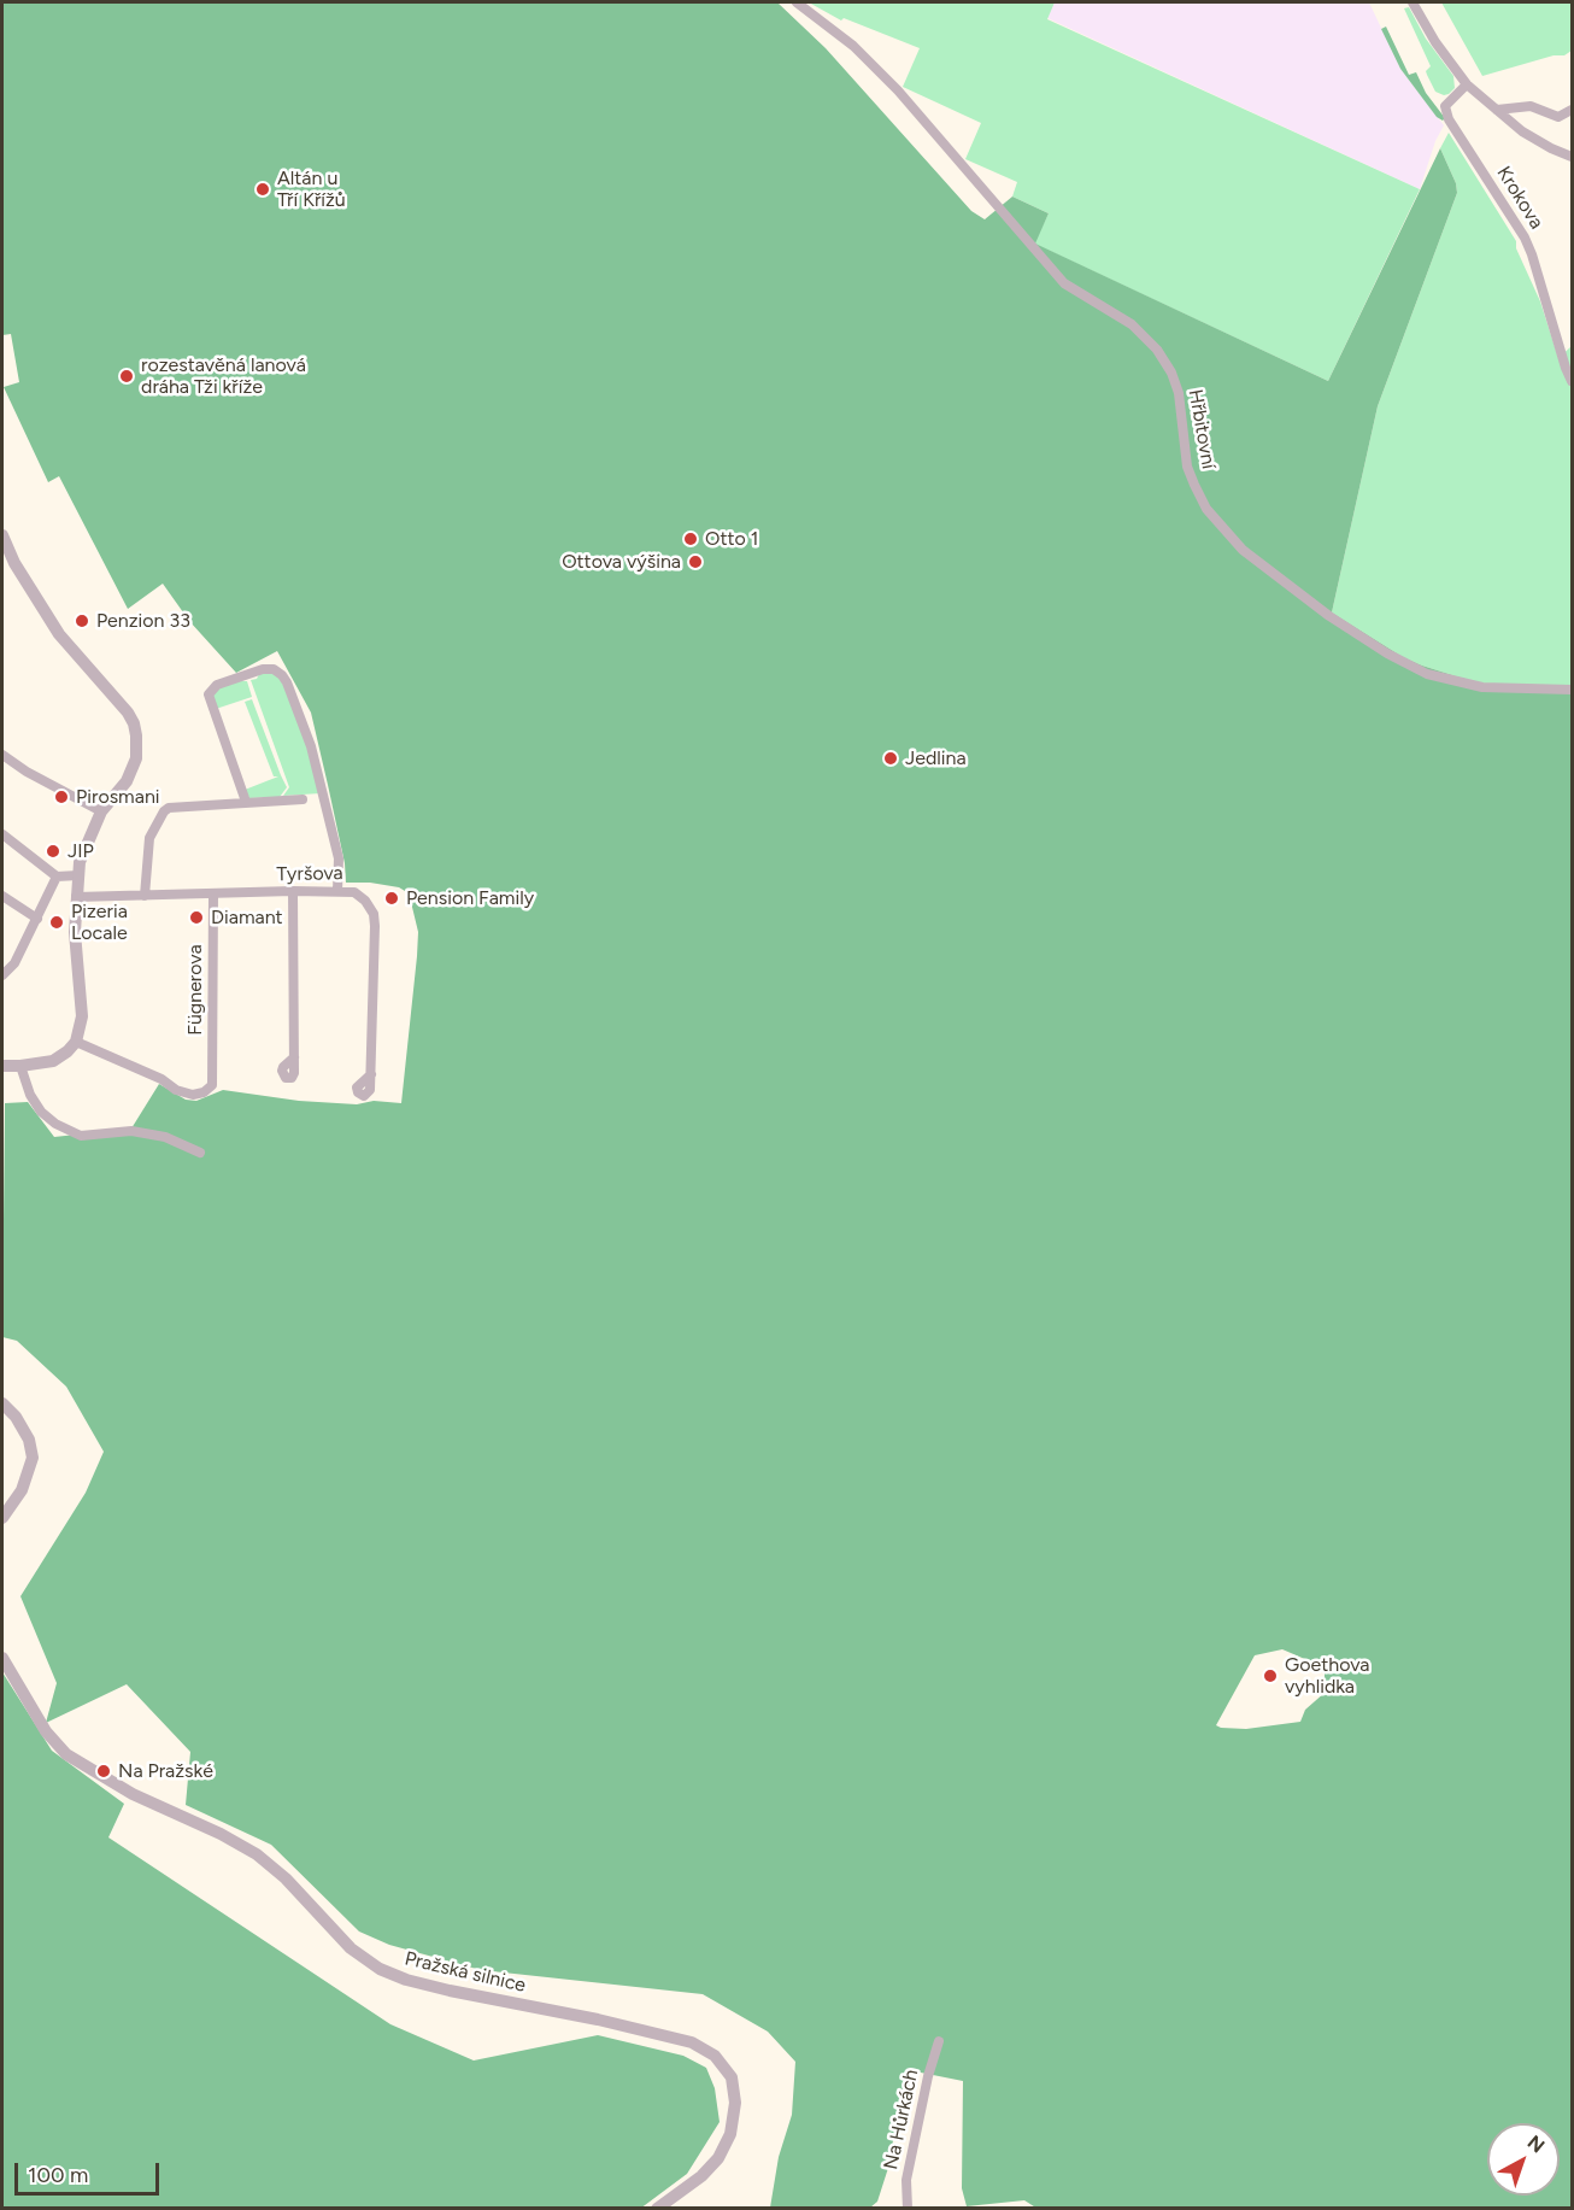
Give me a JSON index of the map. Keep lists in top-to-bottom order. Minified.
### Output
{"streets":{"street":["Krokova","Hřbitovní","Tyršova","Fügnerova","Pražská silnice","Na Hůrkách"]},"crossings":[["Tyršova","Fügnerova"]],"places":["Altán u Tří Křížů","rozestavěná lanová dráha Tži kříže","Otto 1","Ottova výšina","Penzion 33","Jedlina","Pirosmani","JIP","Pension Family","Diamant","Pizeria Locale","Goethova vyhlidka","Na Pražské"],"scale_bar":"100 m","north":"top right"}
